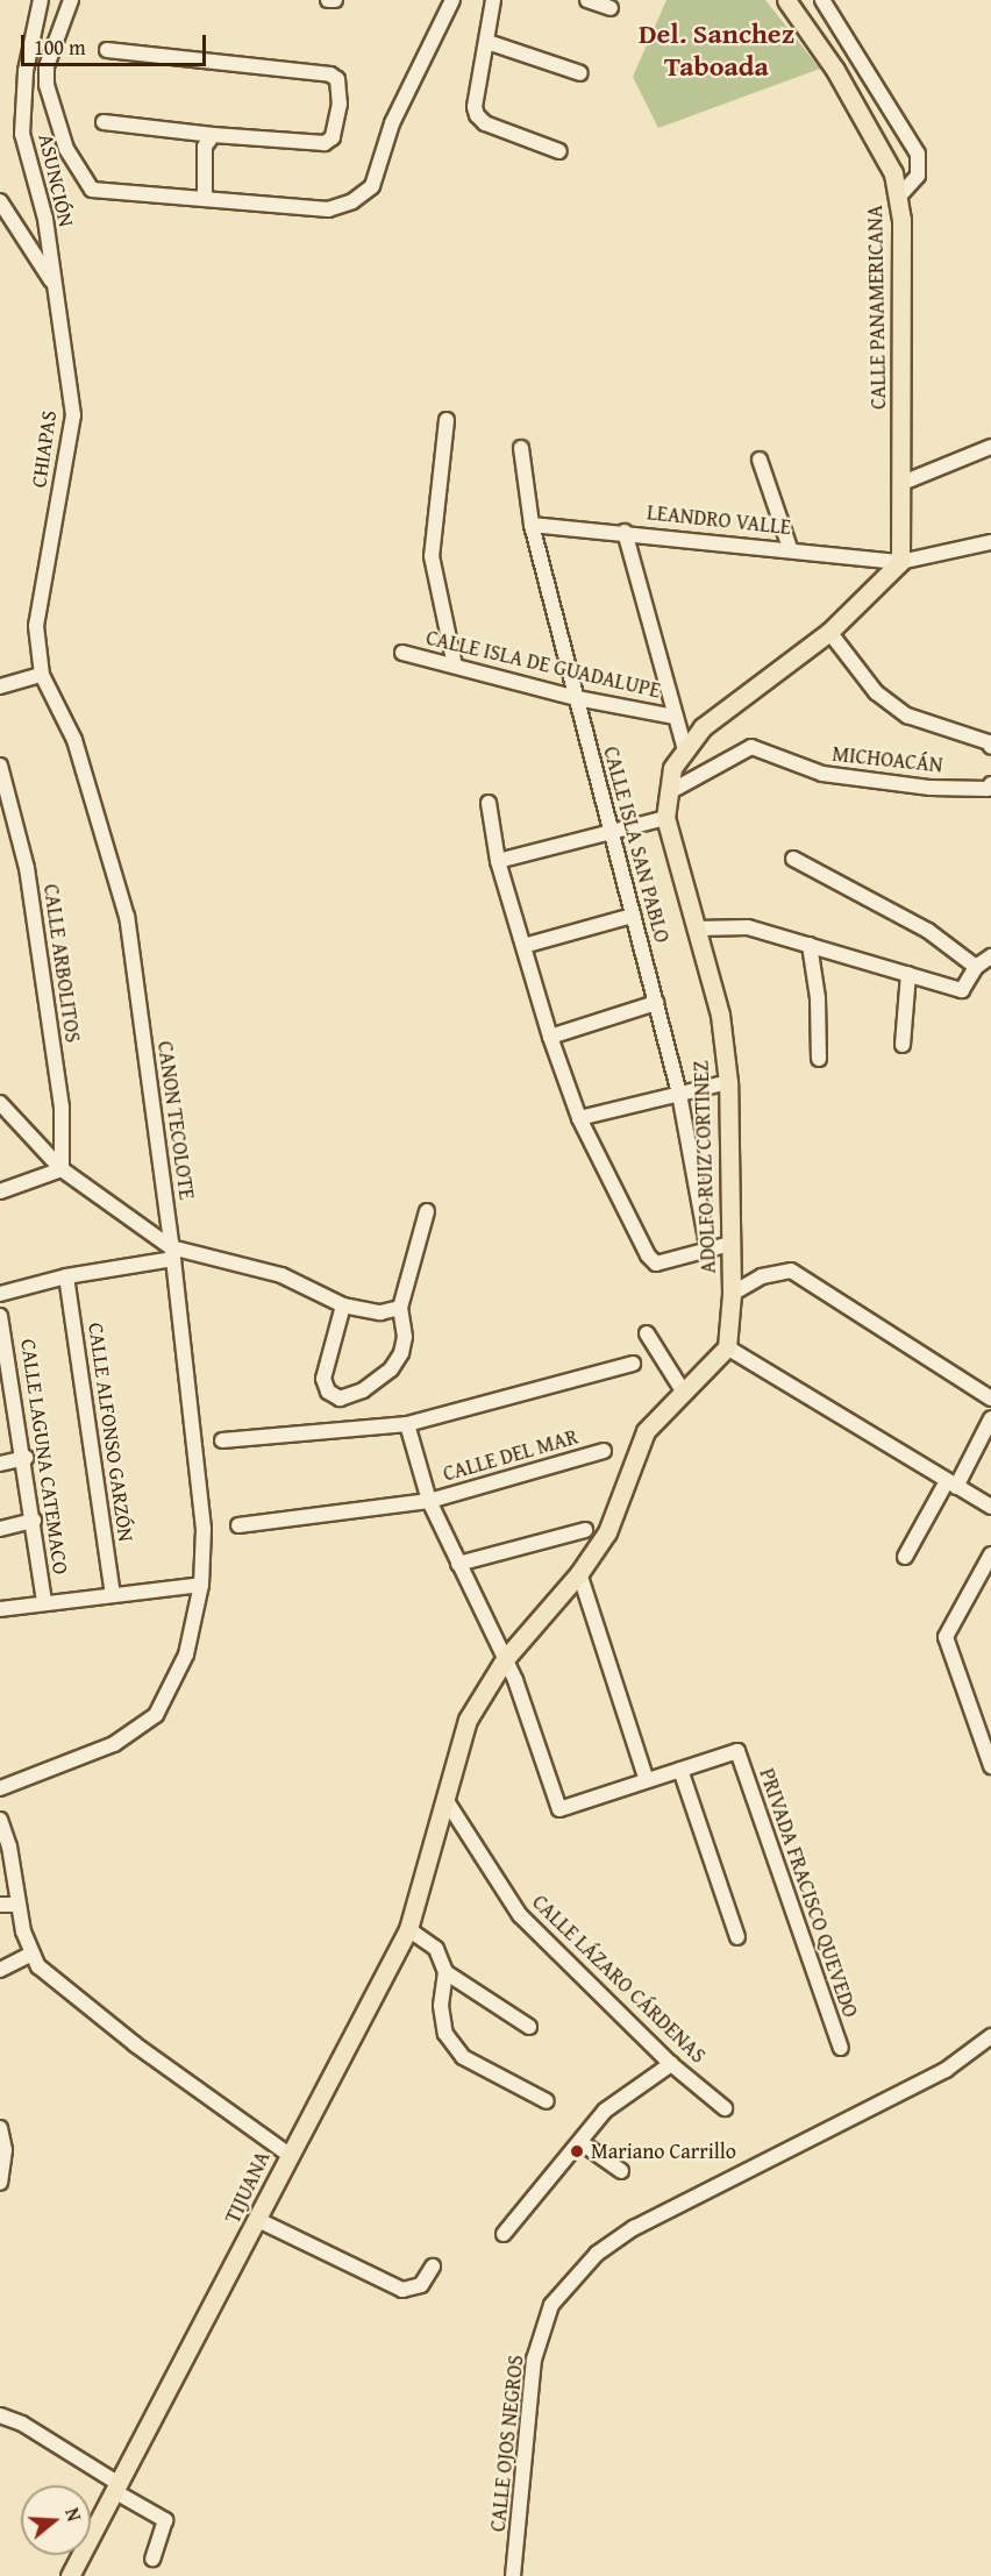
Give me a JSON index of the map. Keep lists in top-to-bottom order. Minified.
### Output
{"streets":{"main road":["CALLE PANAMERICANA","ADOLFO RUIZ CORTINEZ","TIJUANA"],"street":["ASUNCIÓN","CHIAPAS","LEANDRO VALLE","CALLE ISLA DE GUADALUPE","MICHOACÁN","CALLE ISLA SAN PABLO","CALLE ARBOLITOS","CANON TECOLOTE","CALLE ALFONSO GARZÓN","CALLE DEL MAR","CALLE LAGUNA CATEMACO","PRIVADA FRACISCO QUEVEDO","CALLE LÁZARO CÁRDENAS","CALLE OJOS NEGROS"]},"crossings":[["ASUNCIÓN","CHIAPAS"],["CALLE PANAMERICANA","LEANDRO VALLE"],["CALLE PANAMERICANA","ADOLFO RUIZ CORTINEZ"],["CHIAPAS","CANON TECOLOTE"],["LEANDRO VALLE","CALLE ISLA SAN PABLO"],["LEANDRO VALLE","ADOLFO RUIZ CORTINEZ"],["CALLE ISLA DE GUADALUPE","CALLE ISLA SAN PABLO"],["MICHOACÁN","ADOLFO RUIZ CORTINEZ"]],"districts":["Del. Sanchez Taboada"],"places":["Mariano Carrillo"],"scale_bar":"100 m","north":"right"}
